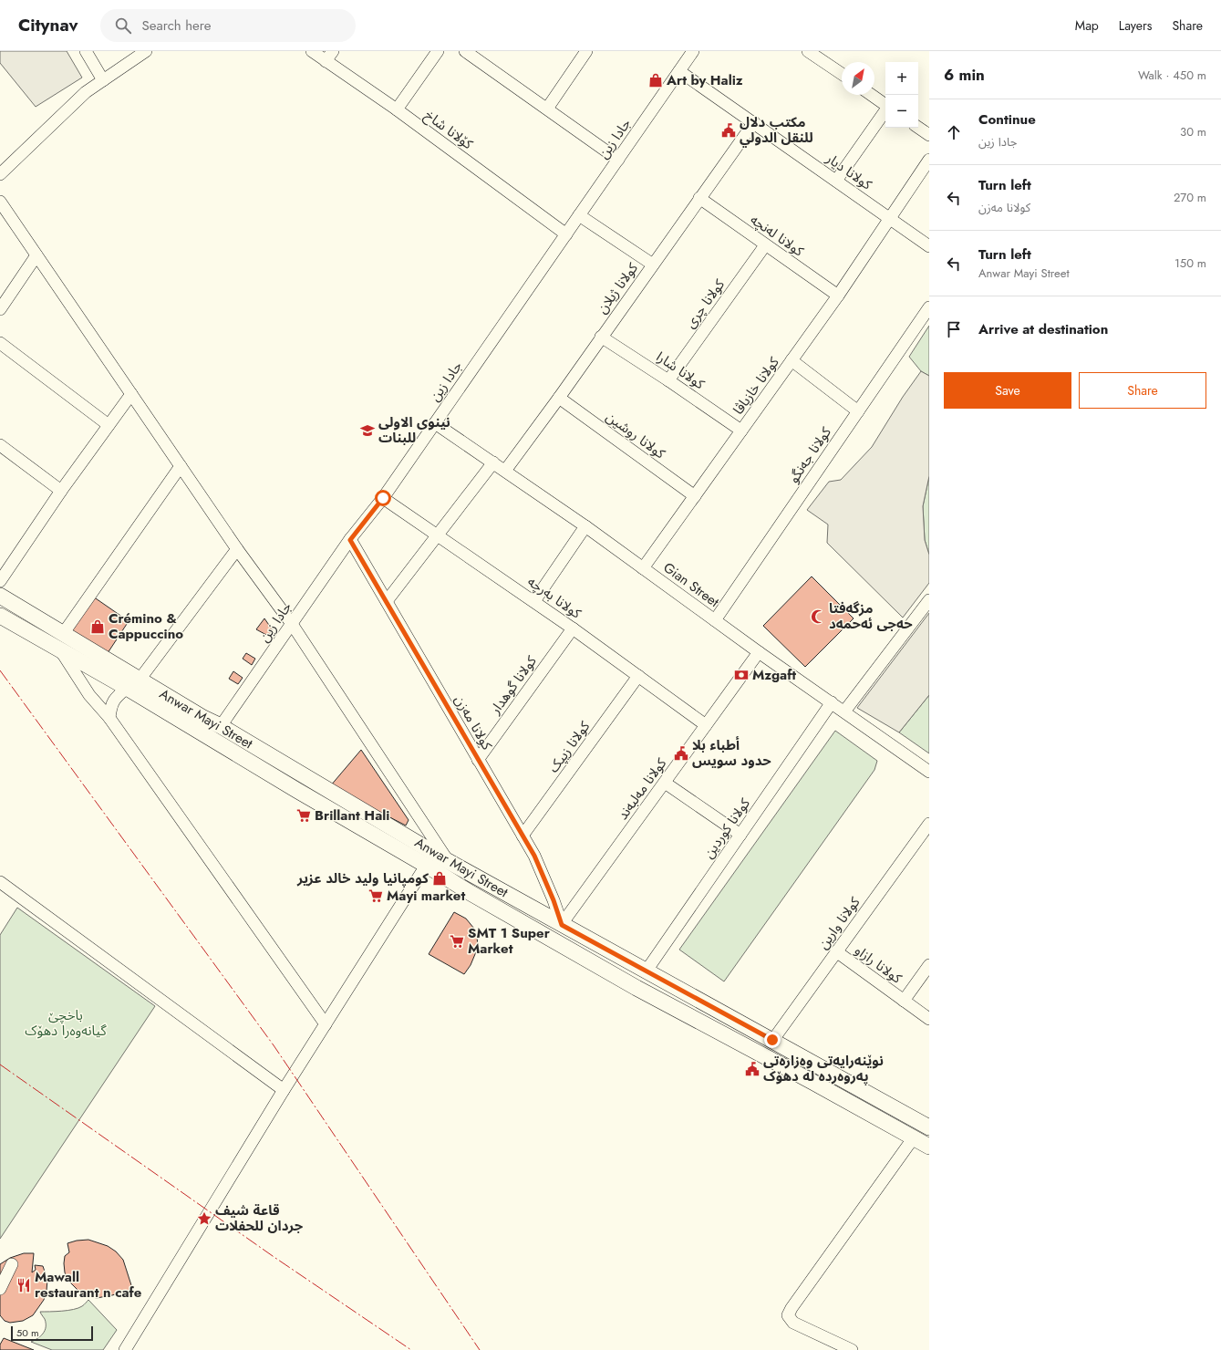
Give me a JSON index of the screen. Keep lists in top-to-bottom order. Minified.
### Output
{"streets":{"main road":["Anwar Mayi Street"],"street":["کۆلانا شاخ","جادا زین","کولانا دیار","کولانا لەنچە","کولانا ژیلان","کولانا چری","کولانا شارا","کولانا خازیاڤا","کولانا روشین","کولانا جەنگو","Gian Street","کولانا بەرچە","کولانا گوهدار","کولانا مەزن","کولانا زیپک","کولانا مەلبەند","کولانا کوردین","کولانا وارین","کولانا رازاو"]},"crossings":[["کۆلانا شاخ","جادا زین"],["جادا زین","کولانا دیار"],["جادا زین","Gian Street"],["جادا زین","کولانا بەرچە"],["جادا زین","Anwar Mayi Street"],["جادا زین","کولانا مەزن"],["کولانا دیار","کولانا ژیلان"],["کولانا دیار","کولانا خازیاڤا"],["کولانا لەنچە","کولانا ژیلان"],["کولانا لەنچە","کولانا چری"],["کولانا لەنچە","کولانا خازیاڤا"],["کولانا ژیلان","کولانا شارا"],["کولانا ژیلان","کولانا روشین"],["کولانا ژیلان","Gian Street"],["کولانا چری","کولانا شارا"],["کولانا شارا","کولانا خازیاڤا"],["کولانا خازیاڤا","کولانا روشین"],["کولانا خازیاڤا","Gian Street"],["کولانا جەنگو","Gian Street"],["Gian Street","کولانا مەلبەند"],["Gian Street","کولانا کوردین"],["کولانا بەرچە","کولانا گوهدار"],["کولانا بەرچە","کولانا زیپک"],["کولانا بەرچە","کولانا مەلبەند"],["کولانا گوهدار","کولانا مەزن"],["Anwar Mayi Street","کولانا مەزن"],["Anwar Mayi Street","کولانا مەلبەند"],["Anwar Mayi Street","کولانا کوردین"],["Anwar Mayi Street","کولانا وارین"],["کولانا مەزن","کولانا زیپک"],["کولانا مەزن","کولانا مەلبەند"],["کولانا وارین","کولانا رازاو"]],"parks":["باخچێ گیانه‌وه‌را دهۆک"],"places":{"shop":["Art by Haliz","Crémino & Cappuccino","كومپانيا وليد خالد عزير"],"public building":["مكتب دلال للنقل الدولي","أطباء بلا حدود سويس","نوێنەرایەتی وەزارەتی پەروەردە لە دهۆک"],"school or university":["نينوى الاولى للبنات"],"mosque":["مزگەفتا حەجی ئەحمەد"],"bank":["Mzgaft"],"supermarket":["Brillant Hali","Mayi market","SMT 1 Super Market"],"place":["قاعة شيف جردان للحفلات"],"restaurant":["Mawall restaurant n cafe"]},"scale_bar":"50 m","north":"top right","page":{"header":"Citynav","search":"Search here","nav":["Map","Layers","Share"],"heading":["6 min","Walk · 450 m"],"map_buttons":["+","−"],"list":[["Continue","جادا زین","30 m"],["Turn left","کولانا مەزن","270 m"],["Turn left","Anwar Mayi Street","150 m"],"Arrive at destination"],"buttons":["Save","Share"],"scale":"50 m"}}
